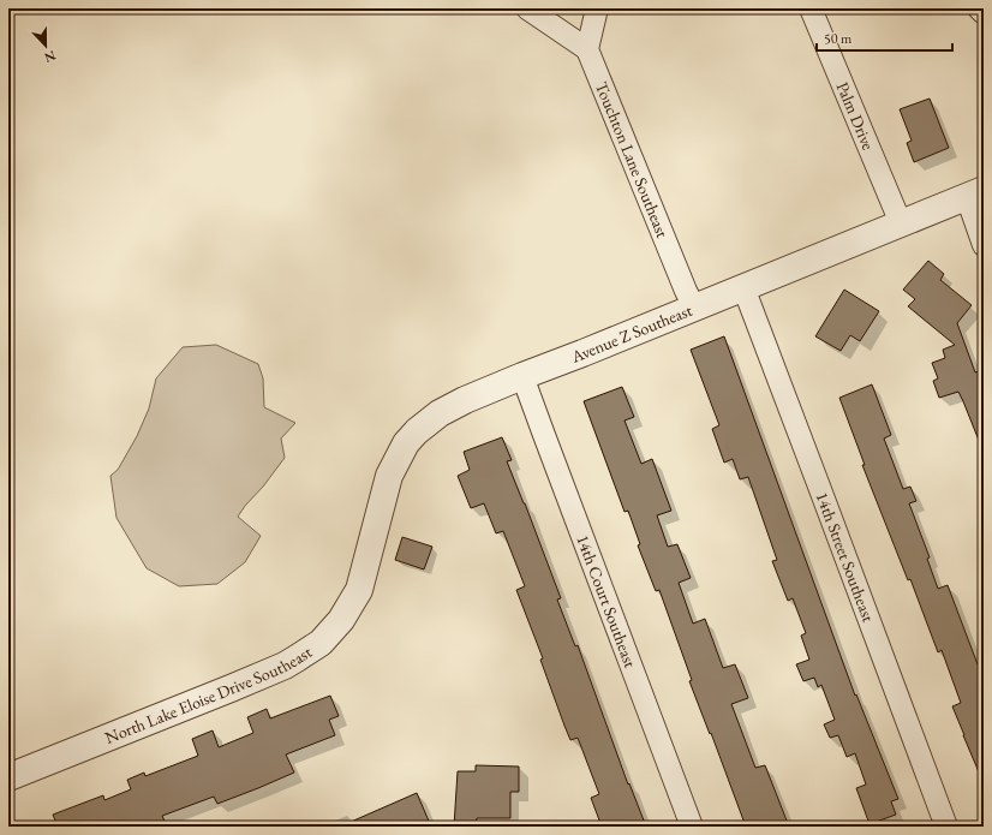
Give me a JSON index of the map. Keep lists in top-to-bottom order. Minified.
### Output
{"streets":{"street":["Palm Drive","Touchton Lane Southeast","Avenue Z Southeast","14th Street Southeast","14th Court Southeast","North Lake Eloise Drive Southeast"]},"crossings":[["Palm Drive","Avenue Z Southeast"],["Touchton Lane Southeast","Avenue Z Southeast"],["Avenue Z Southeast","14th Street Southeast"],["Avenue Z Southeast","14th Court Southeast"],["Avenue Z Southeast","North Lake Eloise Drive Southeast"]],"scale_bar":"50 m","north":"bottom"}
